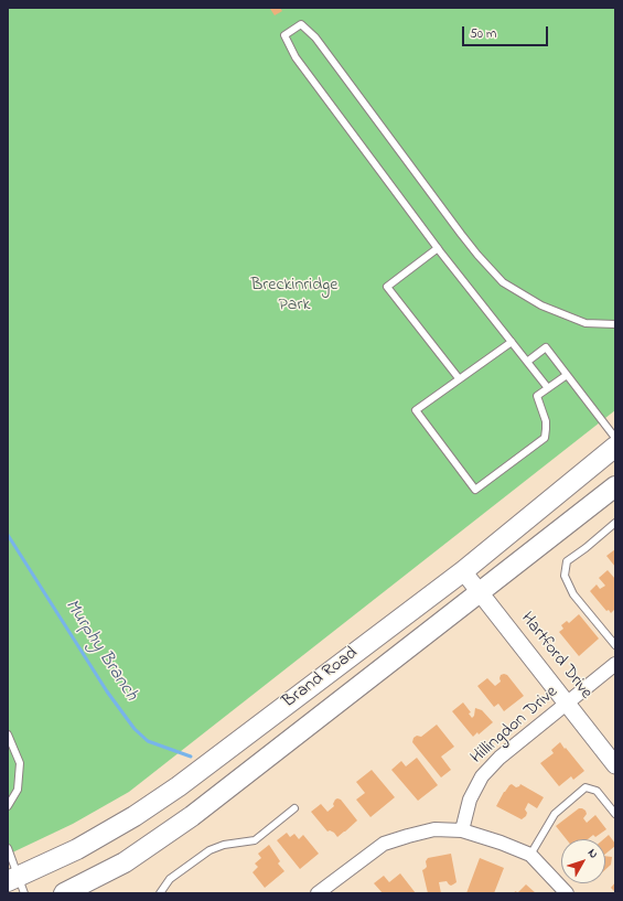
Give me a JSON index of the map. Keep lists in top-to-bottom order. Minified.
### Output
{"streets":{"main road":["Brand Road"],"street":["Hartford Drive","Hillingdon Drive"]},"crossings":[["Hartford Drive","Brand Road"],["Hartford Drive","Hillingdon Drive"]],"water":["Murphy Branch"],"parks":["Breckinridge Park"],"scale_bar":"50 m","north":"top right"}
